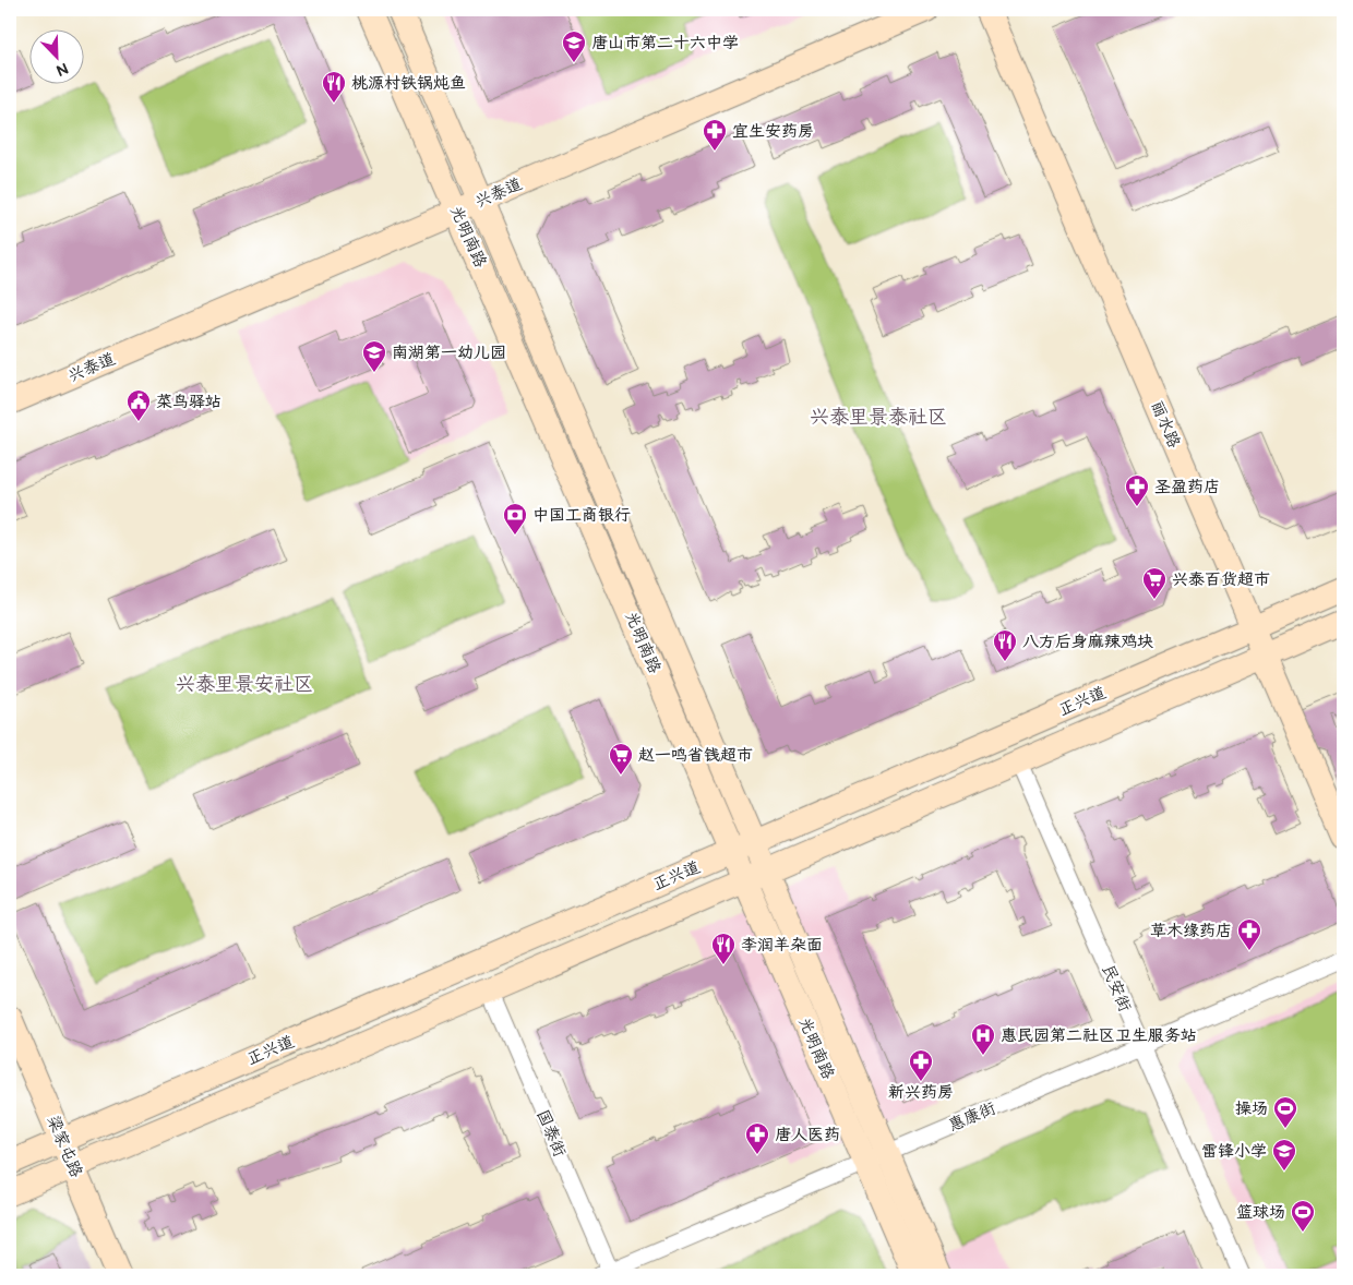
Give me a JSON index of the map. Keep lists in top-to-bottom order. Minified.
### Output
{"streets":{"main road":["兴泰道","光明南路","丽水路","正兴道","梁家屯路"],"street":["民安街","惠康街","国泰街"]},"crossings":[["兴泰道","光明南路"],["光明南路","正兴道"],["光明南路","惠康街"],["丽水路","正兴道"],["正兴道","民安街"],["正兴道","国泰街"],["正兴道","梁家屯路"],["民安街","惠康街"],["惠康街","国泰街"]],"districts":["兴泰里景泰社区","兴泰里景安社区"],"places":{"school or university":["唐山市第二十六中学","南湖第一幼儿园","雷锋小学"],"restaurant":["桃源村铁锅炖鱼","八方后身麻辣鸡块","李润羊杂面"],"pharmacy":["宜生安药房","圣盈药店","草木缘药店","新兴药房","唐人医药"],"public building":["菜鸟驿站"],"bank":["中国工商银行"],"supermarket":["兴泰百货超市","赵一鸣省钱超市"],"hospital":["惠民园第二社区卫生服务站"],"sports":["操场","篮球场"]},"north":"bottom right"}
